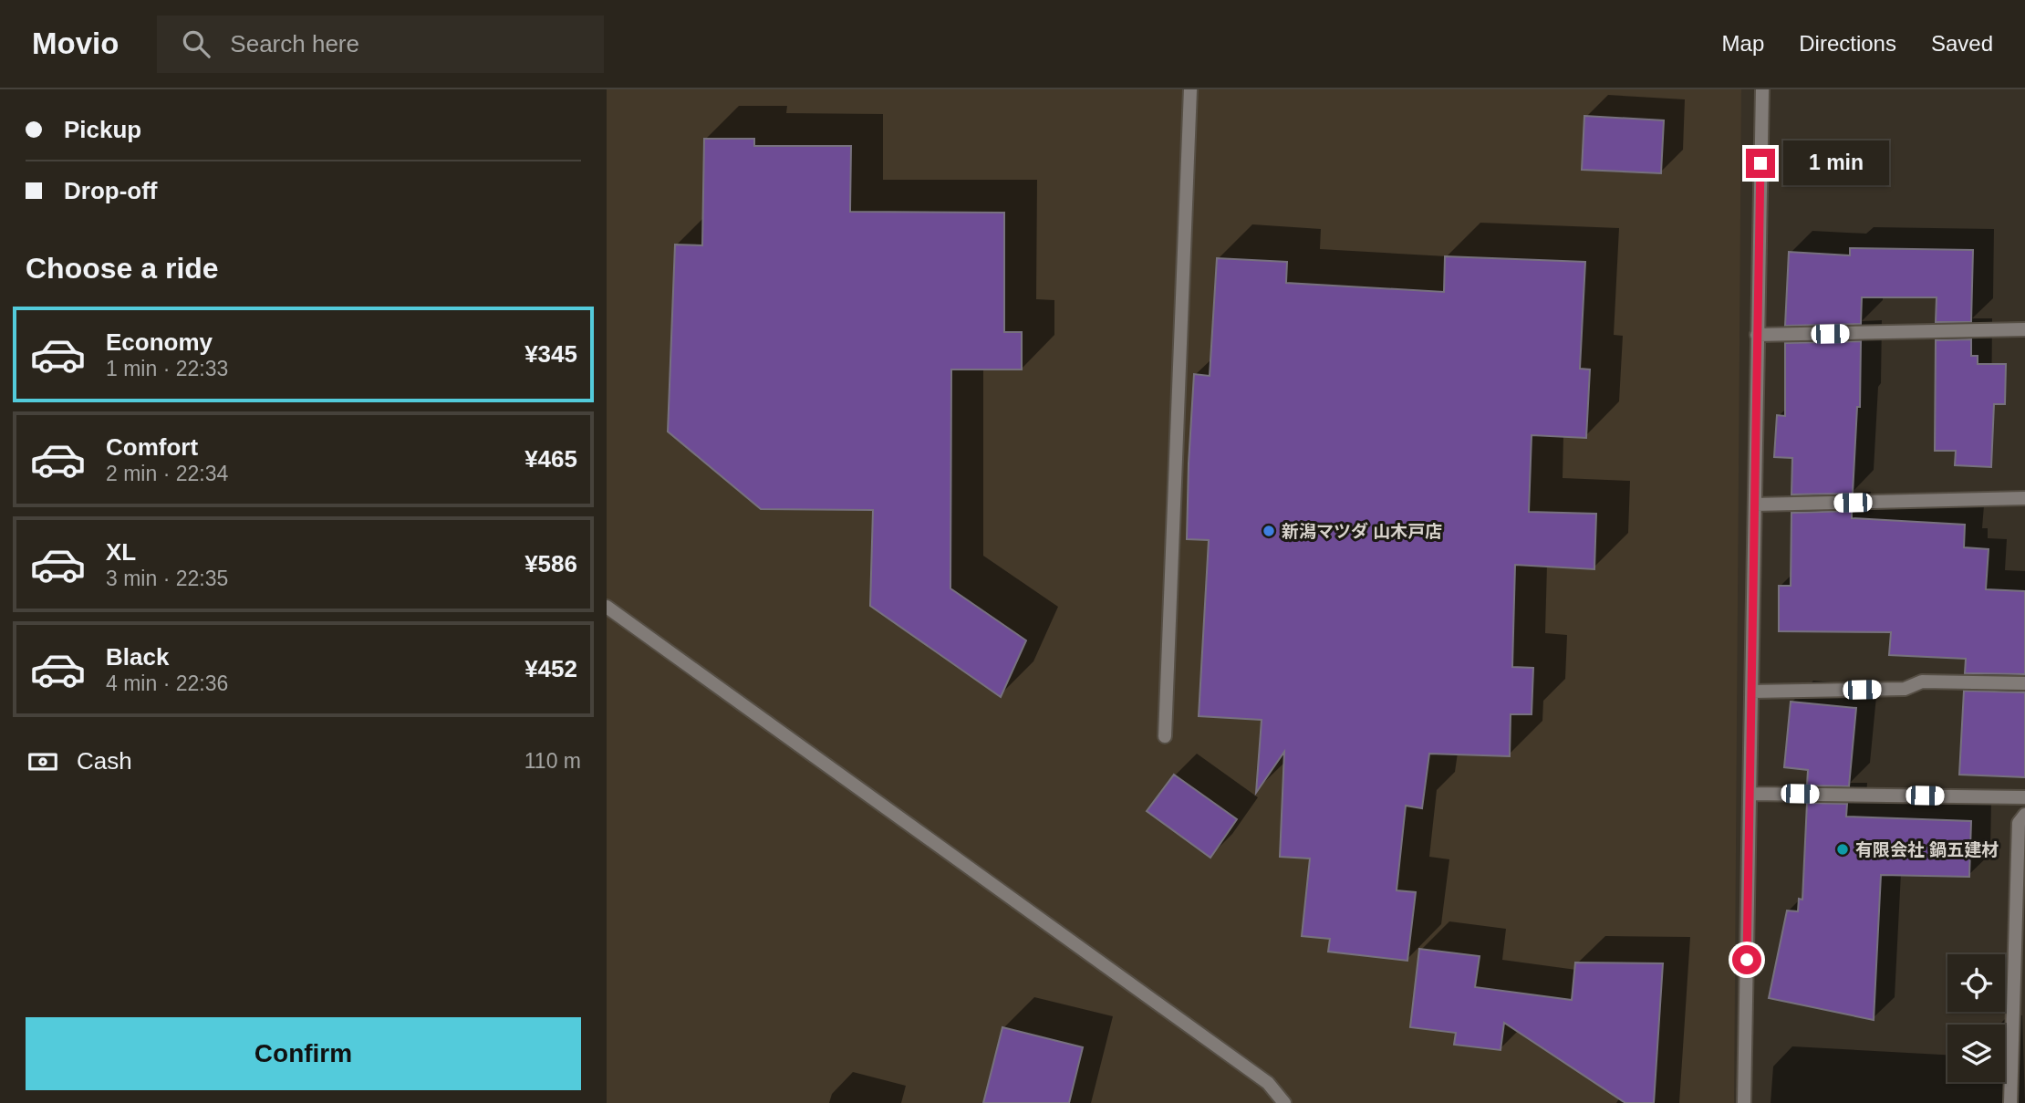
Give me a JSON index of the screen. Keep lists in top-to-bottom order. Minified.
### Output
{"places":["新潟マツダ 山木戸店","有限会社 鍋五建材"],"page":{"header":"Movio","search":"Search here","nav":["Map","Directions","Saved"],"banner":["Pickup","Drop-off"],"bubble":"1 min","heading":"Choose a ride","list":[{"name":"Economy","note":"1 min · 22:33","value":"¥345"},{"name":"Comfort","note":"2 min · 22:34","value":"¥465"},{"name":"XL","note":"3 min · 22:35","value":"¥586"},{"name":"Black","note":"4 min · 22:36","value":"¥452"}],"pay":["Cash","110 m"],"buttons":"Confirm"}}
